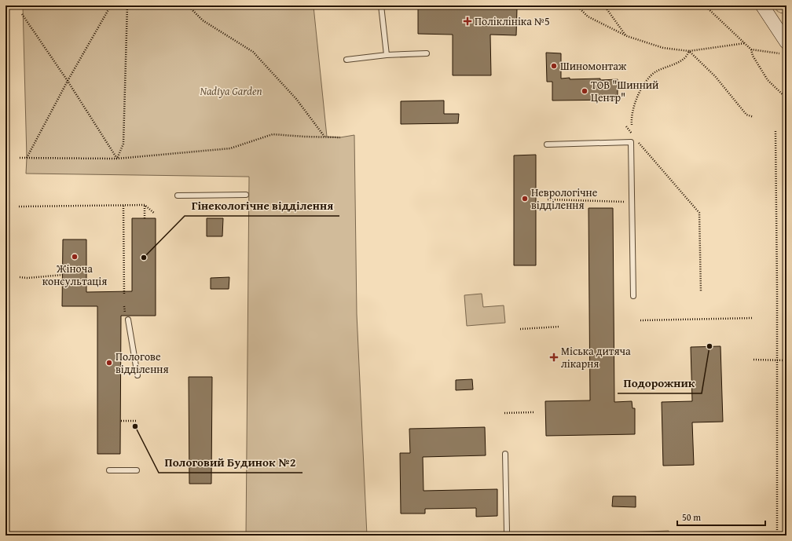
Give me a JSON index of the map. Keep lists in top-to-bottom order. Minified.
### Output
{"parks":["Nadiya Garden"],"places":{"health":["Поліклініка №5","Міська дитяча лікарня"],"other":["Шиномонтаж","ТОВ \"Шинний Центр\"","Неврологічне відділення","Жіноча консультація","Гінекологічне відділення","Подорожник","Пологове відділення","Пологовий Будинок №2"]},"scale_bar":"50 m"}
